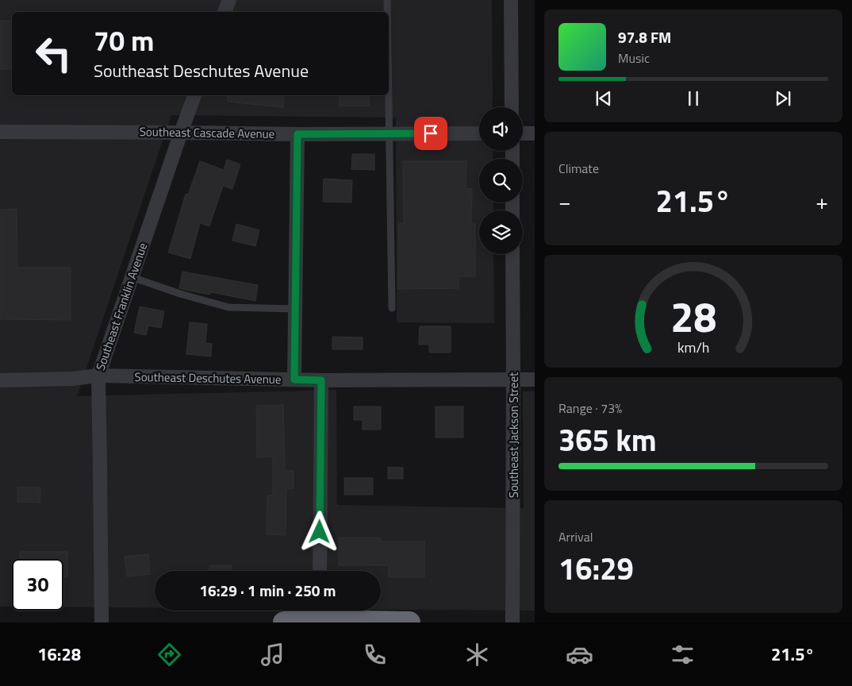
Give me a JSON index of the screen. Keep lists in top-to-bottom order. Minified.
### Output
{"streets":{"street":["Southeast Cascade Avenue","Southeast Franklin Avenue","Southeast Deschutes Avenue","Southeast Jackson Street"]},"crossings":[["Southeast Cascade Avenue","Southeast Franklin Avenue"],["Southeast Franklin Avenue","Southeast Deschutes Avenue"],["Southeast Deschutes Avenue","Southeast Jackson Street"]],"page":{"turn":["70 m","Southeast Deschutes Avenue"],"song":["97.8 FM","Music"],"tile":["Climate",["Range · 73%","365 km"],["Arrival","16:29"]],"heat":["−","21.5°","+"],"limit":"30","trip":"16:29 · 1 min · 250 m","tabs":["16:28","21.5°"],"gauge":["28","km/h"]}}
